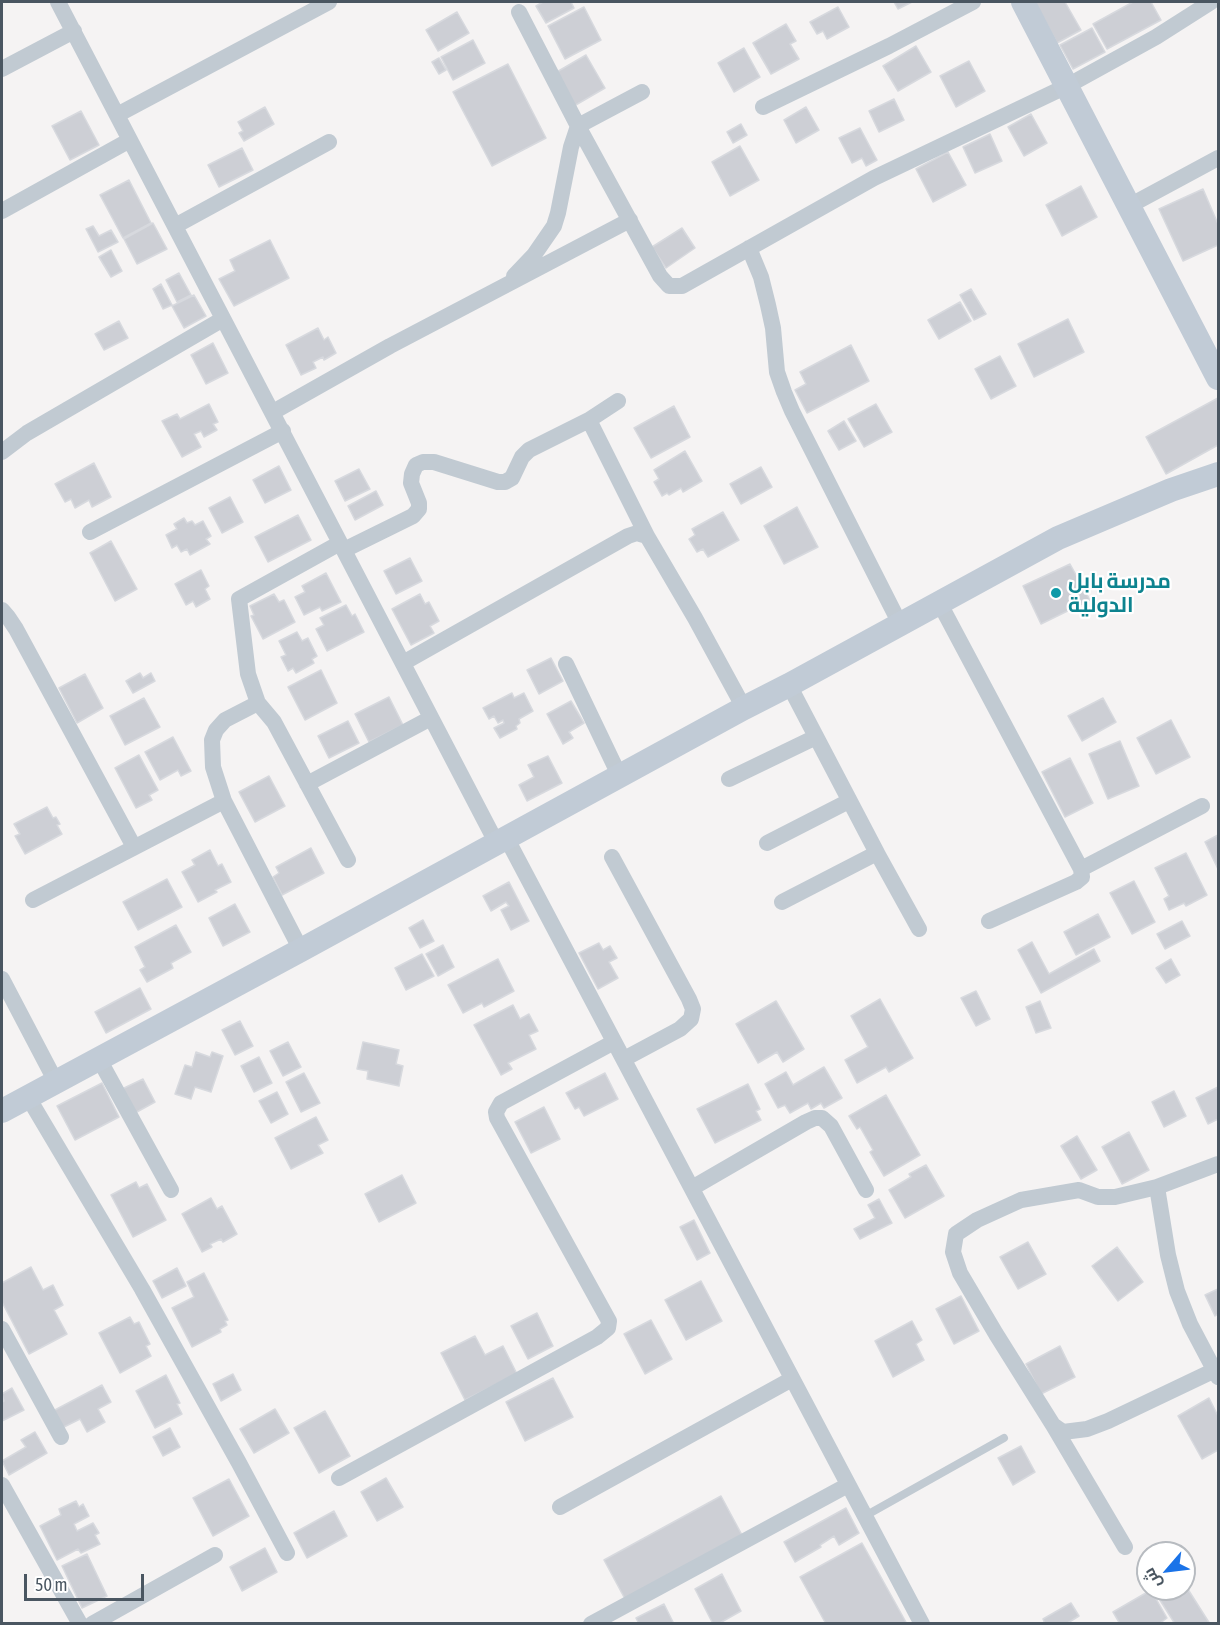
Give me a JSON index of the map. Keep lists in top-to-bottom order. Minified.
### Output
{"places":["مدرسة بابل الدولية"],"scale_bar":"50 m","north":"bottom left"}
